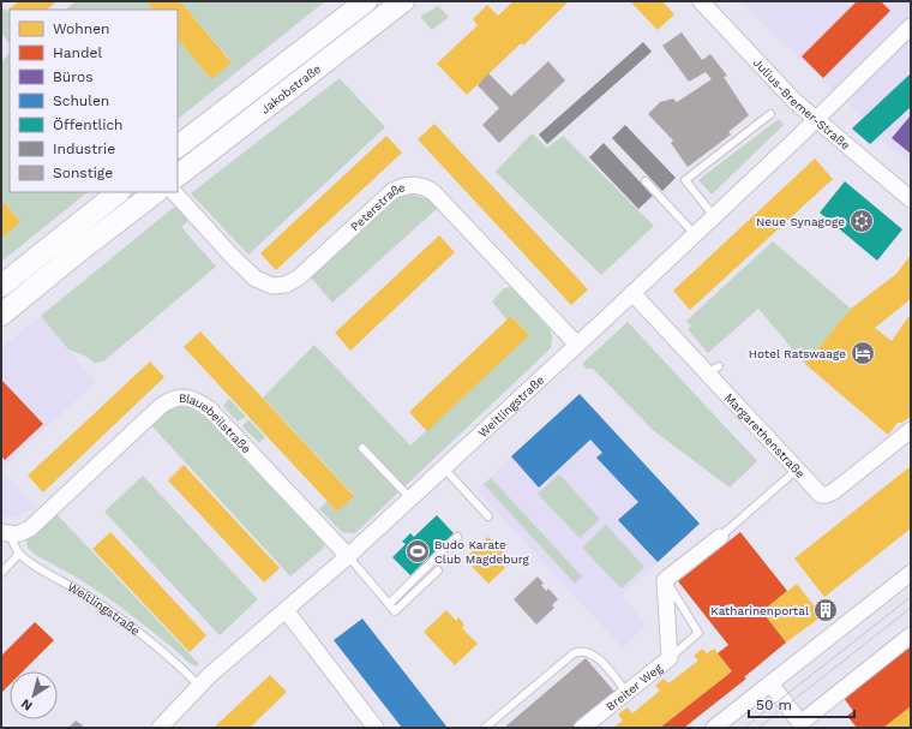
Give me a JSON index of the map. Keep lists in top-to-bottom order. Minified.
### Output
{"streets":{"street":["Jakobstraße","Julius-Bremer-Straße","Peterstraße","Weitlingstraße","Blauebeilstraße","Margarethenstraße","Breiter Weg"]},"crossings":[["Julius-Bremer-Straße","Weitlingstraße"],["Peterstraße","Weitlingstraße"],["Weitlingstraße","Blauebeilstraße"],["Weitlingstraße","Margarethenstraße"]],"places":{"synagogue":["Neue Synagoge"],"hotel":["Hotel Ratswaage"],"sports":["Budo Karate Club Magdeburg"],"building":["Katharinenportal"]},"legend":["Wohnen","Handel","Büros","Schulen","Öffentlich","Industrie","Sonstige"],"scale_bar":"50 m","north":"bottom left"}
